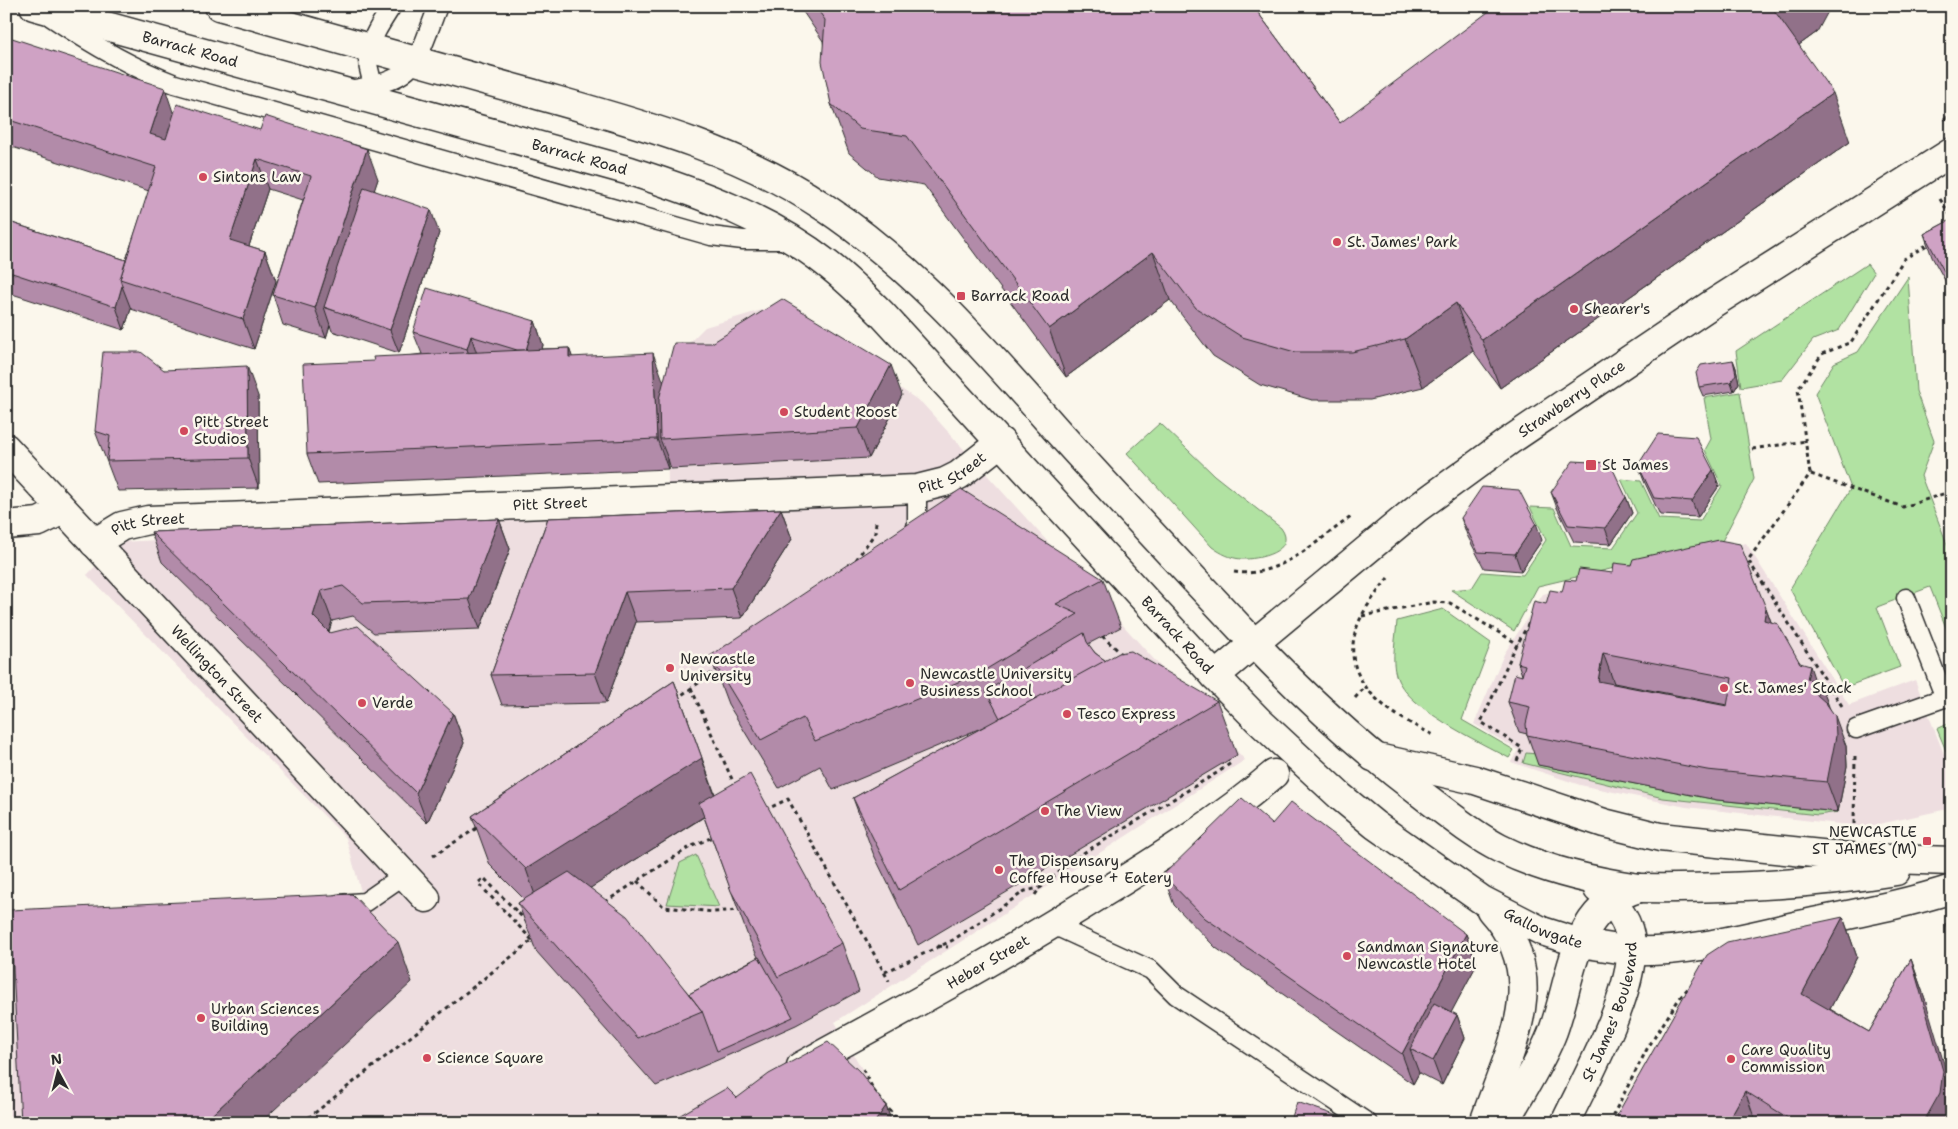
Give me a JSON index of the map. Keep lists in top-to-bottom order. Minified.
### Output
{"streets":{"main road":["Barrack Road","Strawberry Place","Pitt Street","Wellington Street","Gallowgate","Heber Street","St James' Boulevard"]},"crossings":[["Barrack Road","Strawberry Place"],["Barrack Road","Pitt Street"],["Barrack Road","Gallowgate"],["Strawberry Place","Gallowgate"],["Pitt Street","Wellington Street"],["Gallowgate","St James' Boulevard"]],"places":{"other":["Sintons Law","St. James' Park","Shearer's","Student Roost","Pitt Street Studios","Newcastle University","Newcastle University Business School","St. James' Stack","Verde","Tesco Express","The View","The Dispensary Coffee House + Eatery","Sandman Signature Newcastle Hotel","Urban Sciences Building","Science Square","Care Quality Commission"],"transit":["Barrack Road","St James","NEWCASTLE ST JAMES (M)"]},"north":"top"}
